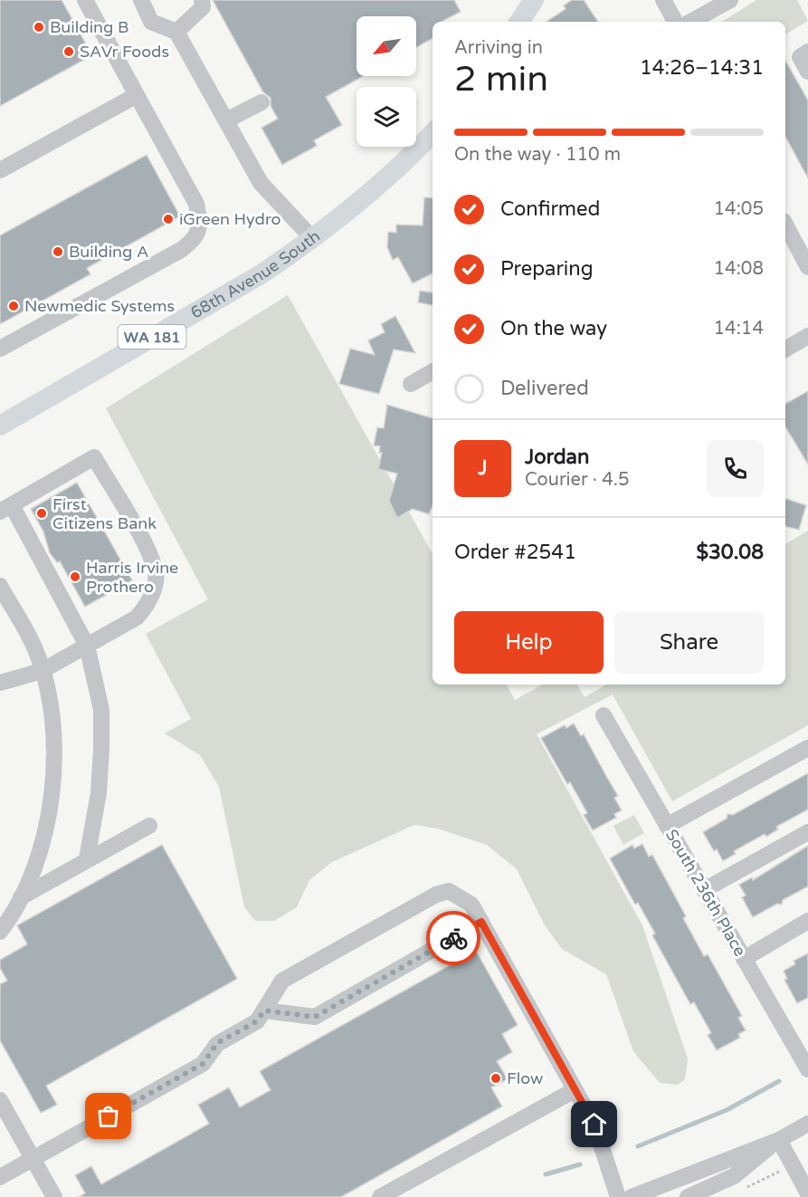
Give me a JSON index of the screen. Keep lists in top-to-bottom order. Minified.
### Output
{"streets":{"main road":["68th Avenue South","WA 181"],"street":["South 236th Place"]},"places":["Building B","SAVr Foods","iGreen Hydro","Building A","Newmedic Systems","First Citizens Bank","Harris Irvine Prothero","Flow"],"north":"bottom left","page":{"heading":["2 min","Arriving in","14:26–14:31"],"panel":["Jordan","Courier · 4.5","Order #2541","$30.08"],"bar":"On the way · 110 m","list":[["Confirmed","14:05"],["Preparing","14:08"],["On the way","14:14"],"Delivered"],"round":"J","buttons":["Help","Share"]}}
